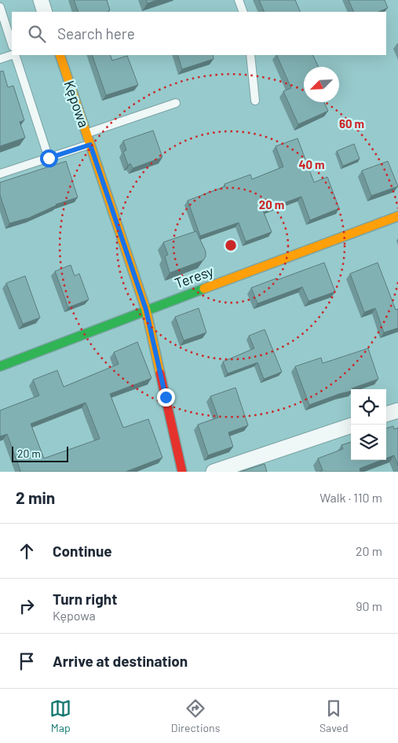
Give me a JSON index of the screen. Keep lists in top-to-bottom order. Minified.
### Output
{"streets":{"street":["Kępowa","Teresy"]},"crossings":[["Kępowa","Teresy"]],"scale_bar":"20 m","north":"bottom left","page":{"search":"Search here","scale":"20 m","heading":["2 min","Walk · 110 m"],"list":[["Continue","20 m"],["Turn right","Kępowa","90 m"],"Arrive at destination"],"nav":["Map","Directions","Saved"]},"rings":["60 m","40 m","20 m"]}
